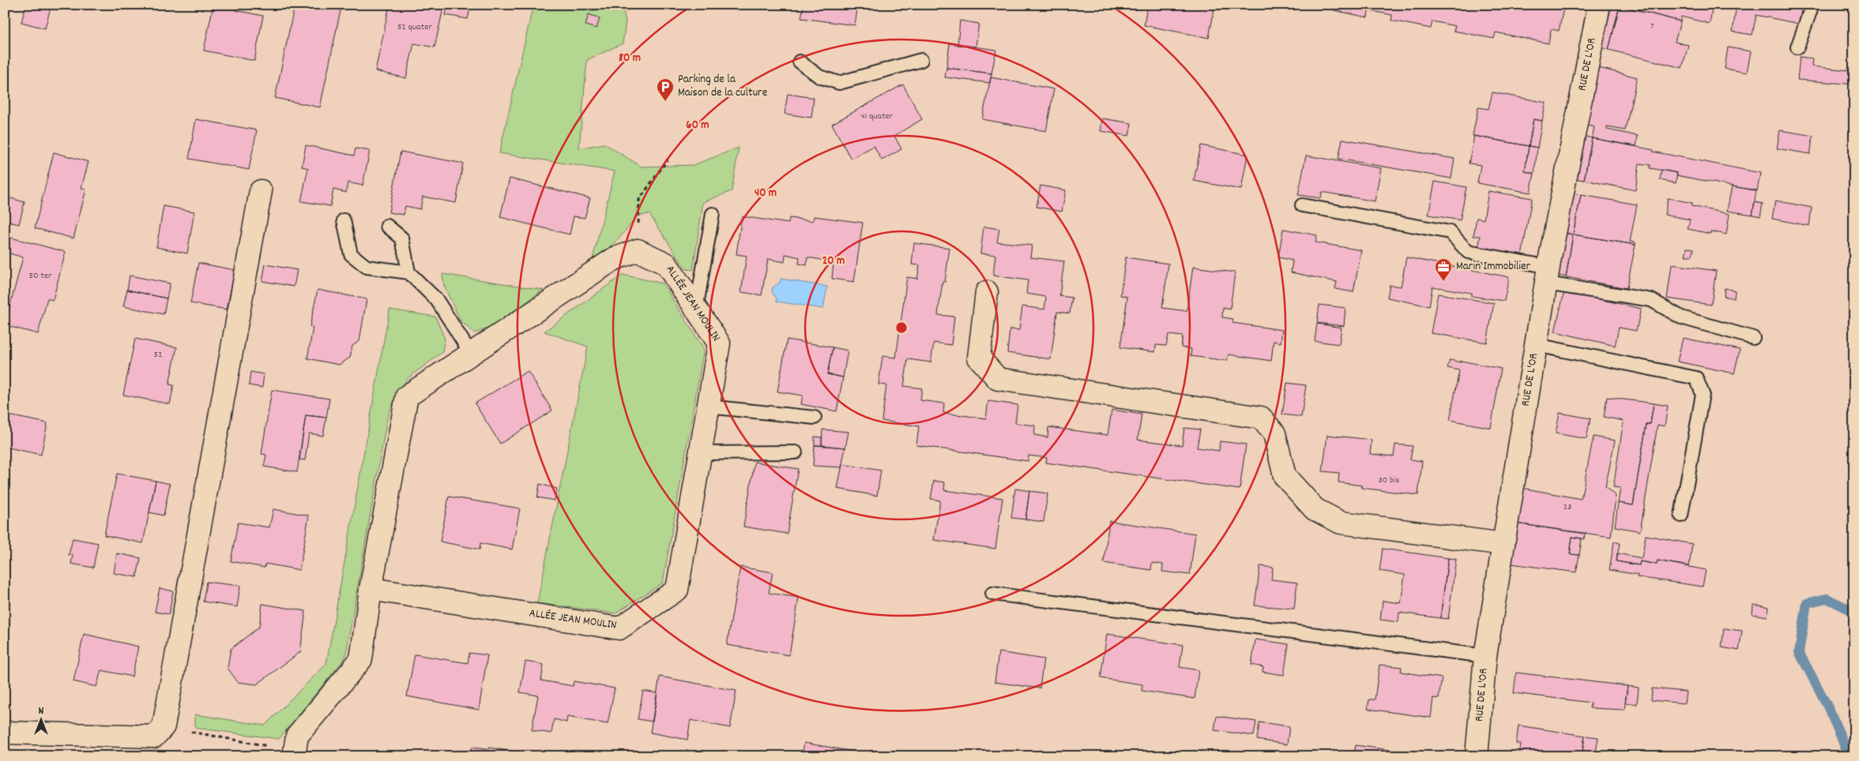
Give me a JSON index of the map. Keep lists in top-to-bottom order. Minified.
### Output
{"streets":{"street":["RUE DE L'OR","ALLÉE JEAN MOULIN"]},"places":{"parking":["Parking de la Maison de la culture"],"office":["Marin Immobilier"]},"house_numbers":["7","52 quater","41 quater","50 ter","52","30 bis","23"],"north":"top","rings":["80 m","60 m","40 m","20 m"]}
